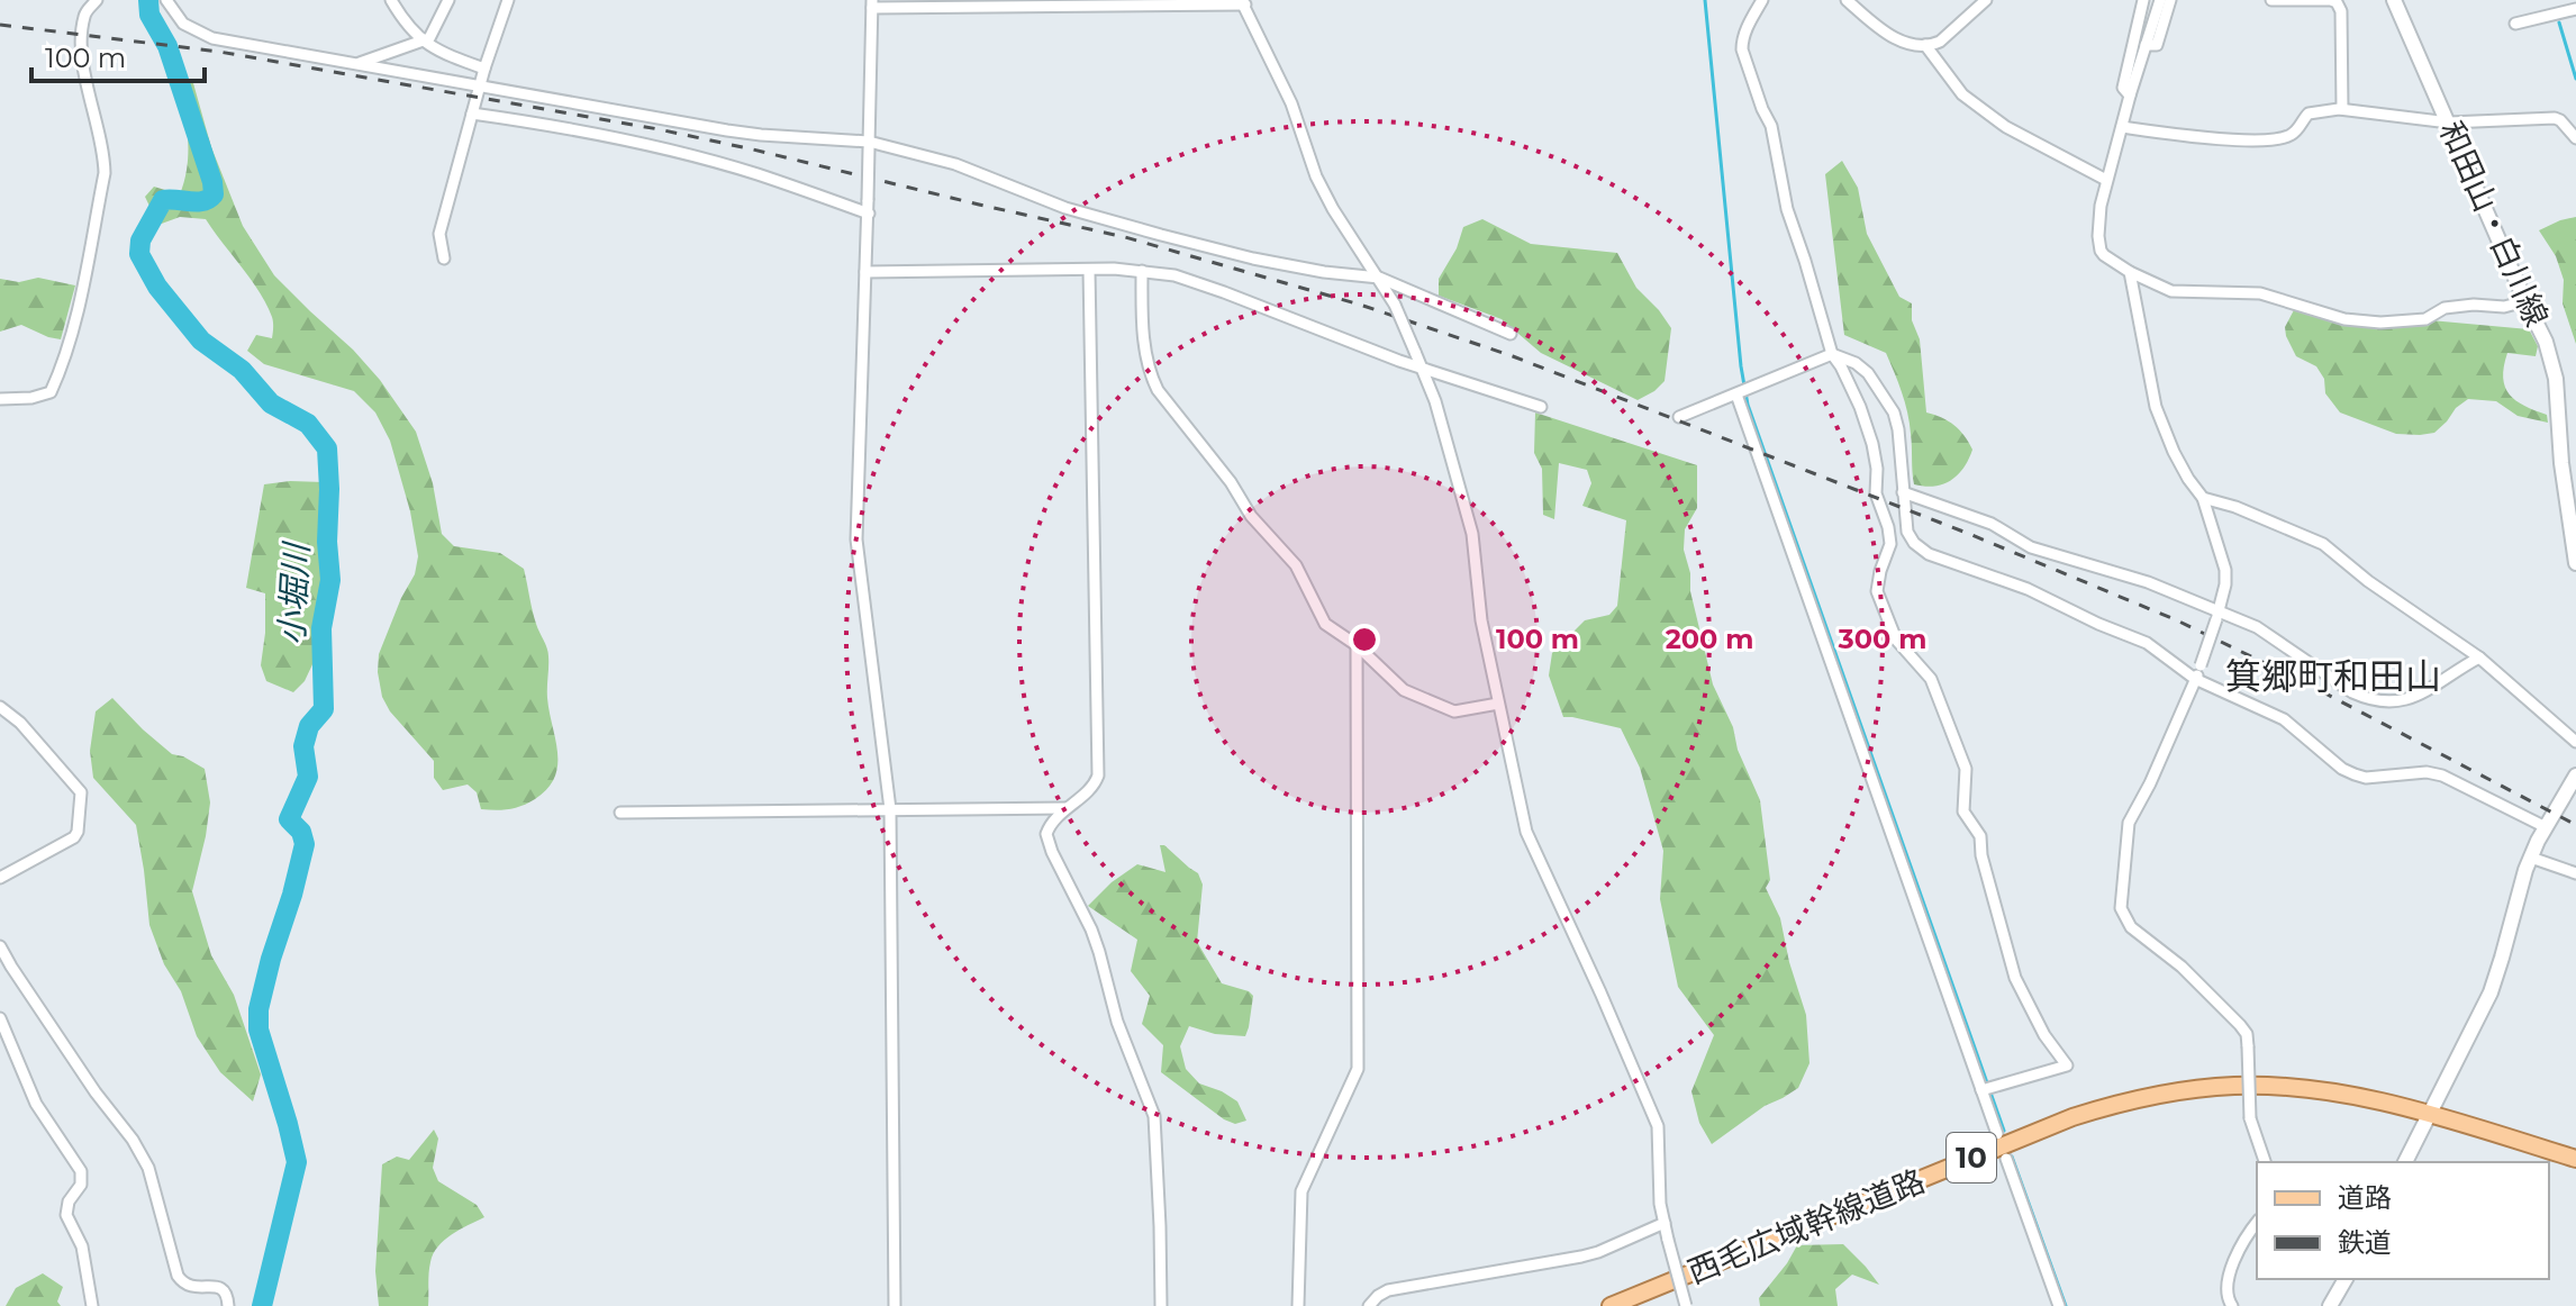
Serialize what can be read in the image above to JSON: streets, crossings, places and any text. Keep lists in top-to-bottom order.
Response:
{
  "streets": {
    "main road": ["10", "西毛広域幹線道路"],
    "street": ["和田山・白川線"]
  },
  "districts": ["箕郷町和田山"],
  "water": ["小堀川"],
  "legend": ["道路", "鉄道"],
  "scale_bar": "100 m",
  "rings": ["100 m", "200 m", "300 m"]
}
